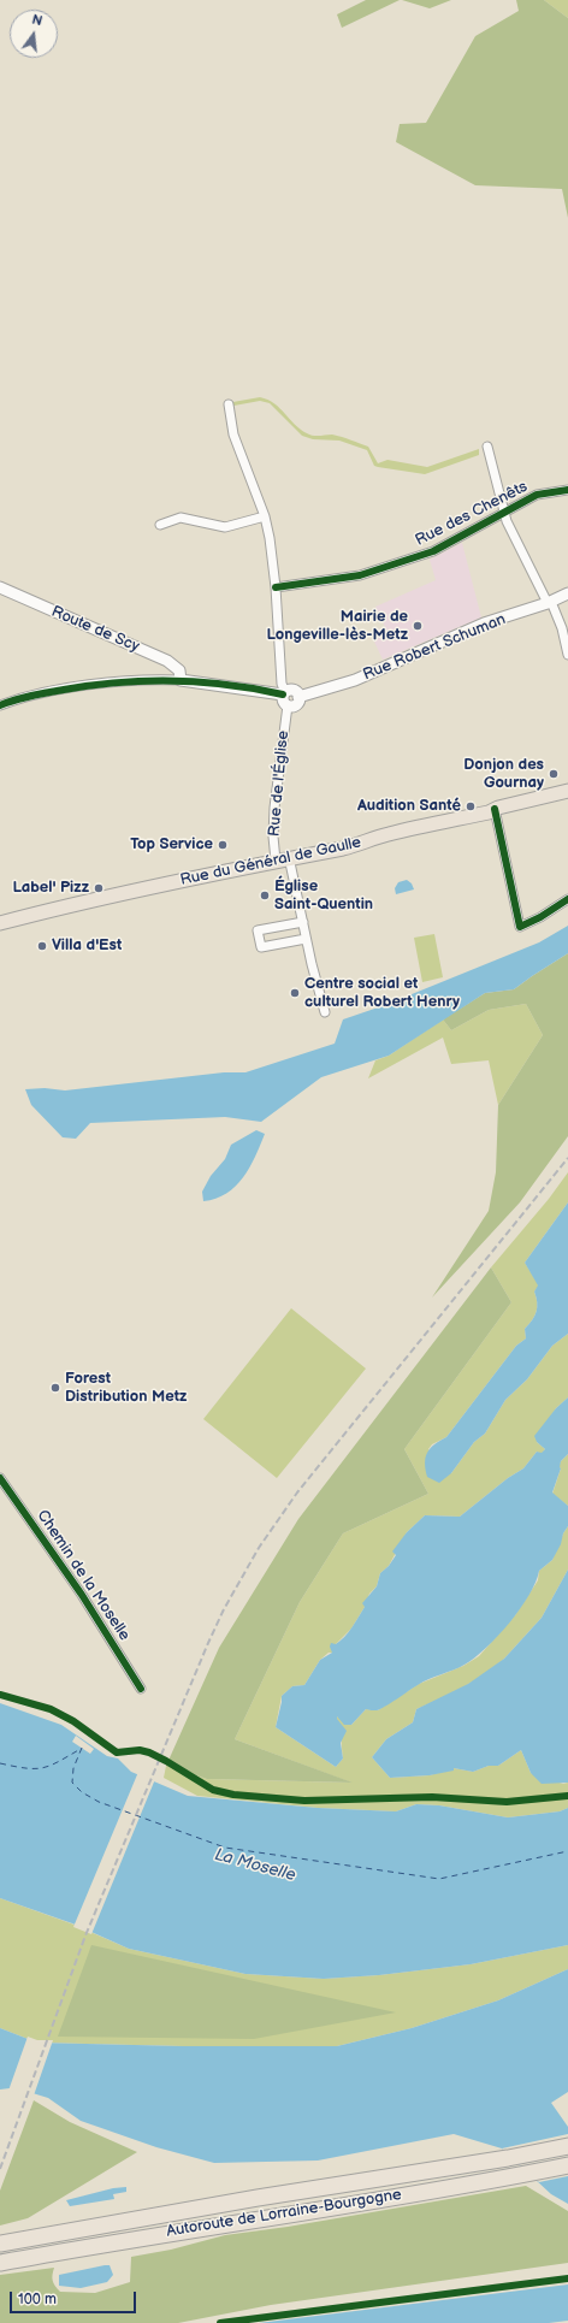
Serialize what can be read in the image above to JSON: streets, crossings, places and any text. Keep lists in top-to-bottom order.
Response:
{
  "streets": {
    "highway": ["Autoroute de Lorraine-Bourgogne"],
    "main road": ["Rue du Général de Gaulle"],
    "street": [
      "Rue des Chenêts",
      "Route de Scy",
      "Rue Robert Schuman",
      "Rue de l'Église",
      "Chemin de la Moselle"
    ]
  },
  "crossings": [
    ["Rue Robert Schuman", "Rue de l'Église"],
    ["Rue de l'Église", "Rue du Général de Gaulle"]
  ],
  "water": ["La Moselle"],
  "places": [
    "Mairie de Longeville-lès-Metz",
    "Donjon des Gournay",
    "Audition Santé",
    "Top Service",
    "Label' Pizz",
    "Église Saint-Quentin",
    "Villa d'Est",
    "Centre social et culturel Robert Henry",
    "Forest Distribution Metz"
  ],
  "scale_bar": "100 m",
  "north": "top"
}
